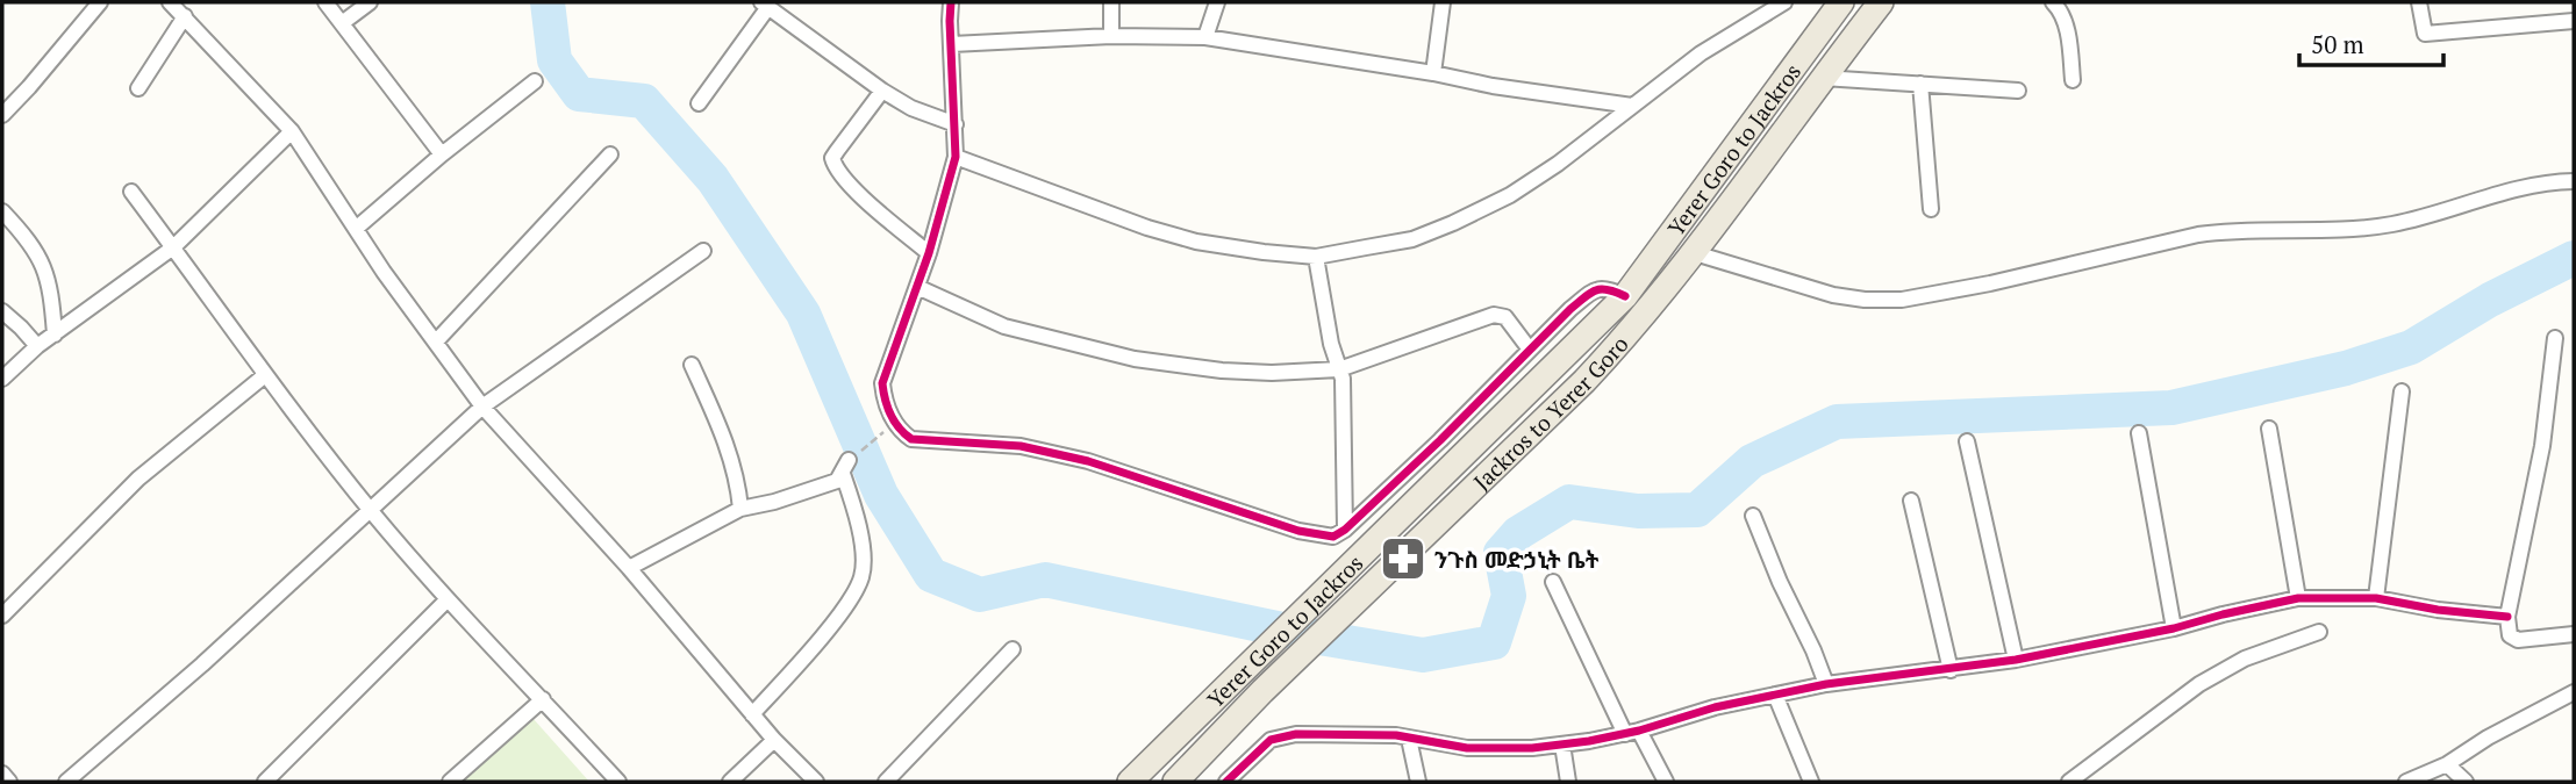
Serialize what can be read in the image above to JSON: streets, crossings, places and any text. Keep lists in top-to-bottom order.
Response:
{
  "streets": {
    "main road": ["Yerer Goro to Jackros", "Jackros to Yerer Goro"]
  },
  "places": {
    "pharmacy": ["ንጉስ መድኃኒት ቤት"]
  },
  "scale_bar": "50 m"
}
